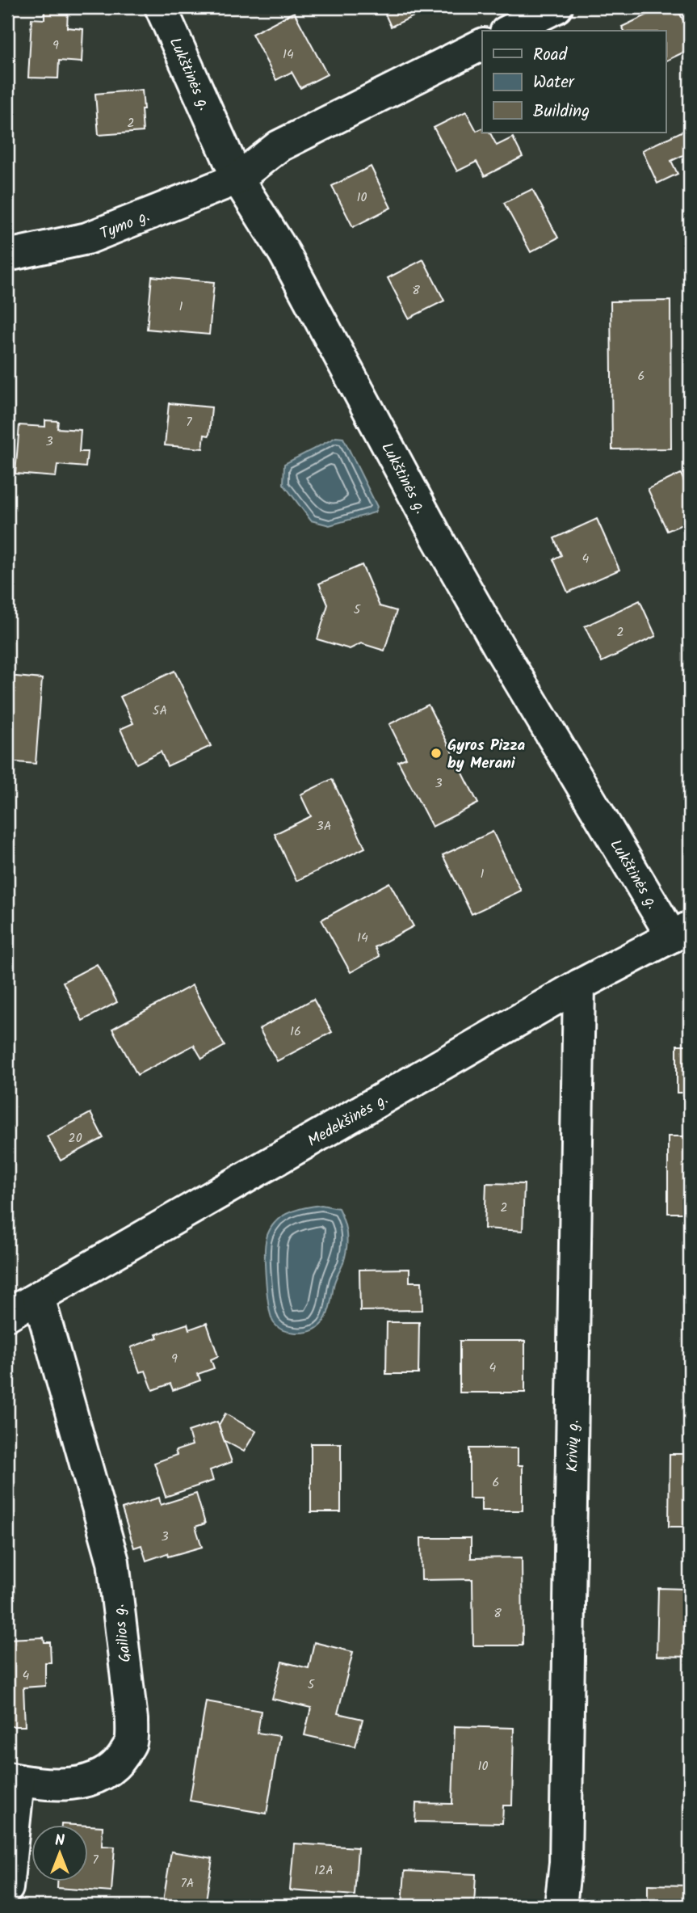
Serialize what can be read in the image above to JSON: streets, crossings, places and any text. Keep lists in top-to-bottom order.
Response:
{
  "streets": {
    "street": [
      "Lukštinės g.",
      "Tymo g.",
      "Medekšinės g.",
      "Krivių g.",
      "Gailios g."
    ]
  },
  "crossings": [
    ["Lukštinės g.", "Tymo g."],
    ["Lukštinės g.", "Medekšinės g."],
    ["Medekšinės g.", "Krivių g."],
    ["Medekšinės g.", "Gailios g."]
  ],
  "places": ["Gyros Pizza by Merani"],
  "house_numbers": [
    "9",
    "14",
    "2",
    "10",
    "8",
    "1",
    "6",
    "7",
    "3",
    "4",
    "5",
    "2",
    "5A",
    "3",
    "3A",
    "1",
    "14",
    "16",
    "20",
    "2",
    "9",
    "4",
    "6",
    "3",
    "8",
    "4",
    "5",
    "10",
    "7",
    "12A",
    "7A"
  ],
  "legend": ["Road", "Water", "Building"],
  "north": "top"
}
